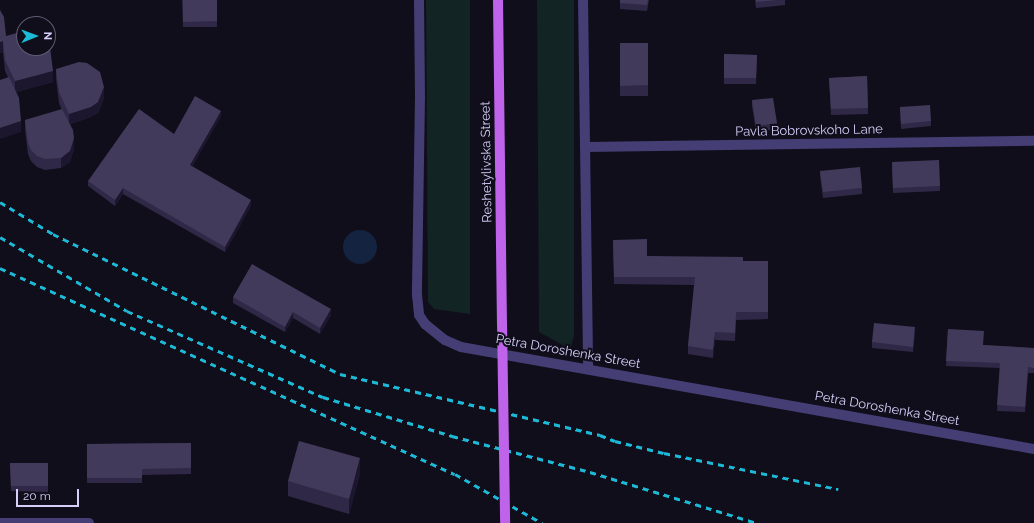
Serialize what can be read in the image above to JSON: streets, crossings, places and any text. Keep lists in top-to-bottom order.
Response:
{
  "streets": {
    "main road": ["Reshetylivska Street"],
    "street": ["Pavla Bobrovskoho Lane", "Petra Doroshenka Street"]
  },
  "scale_bar": "20 m",
  "north": "right"
}
